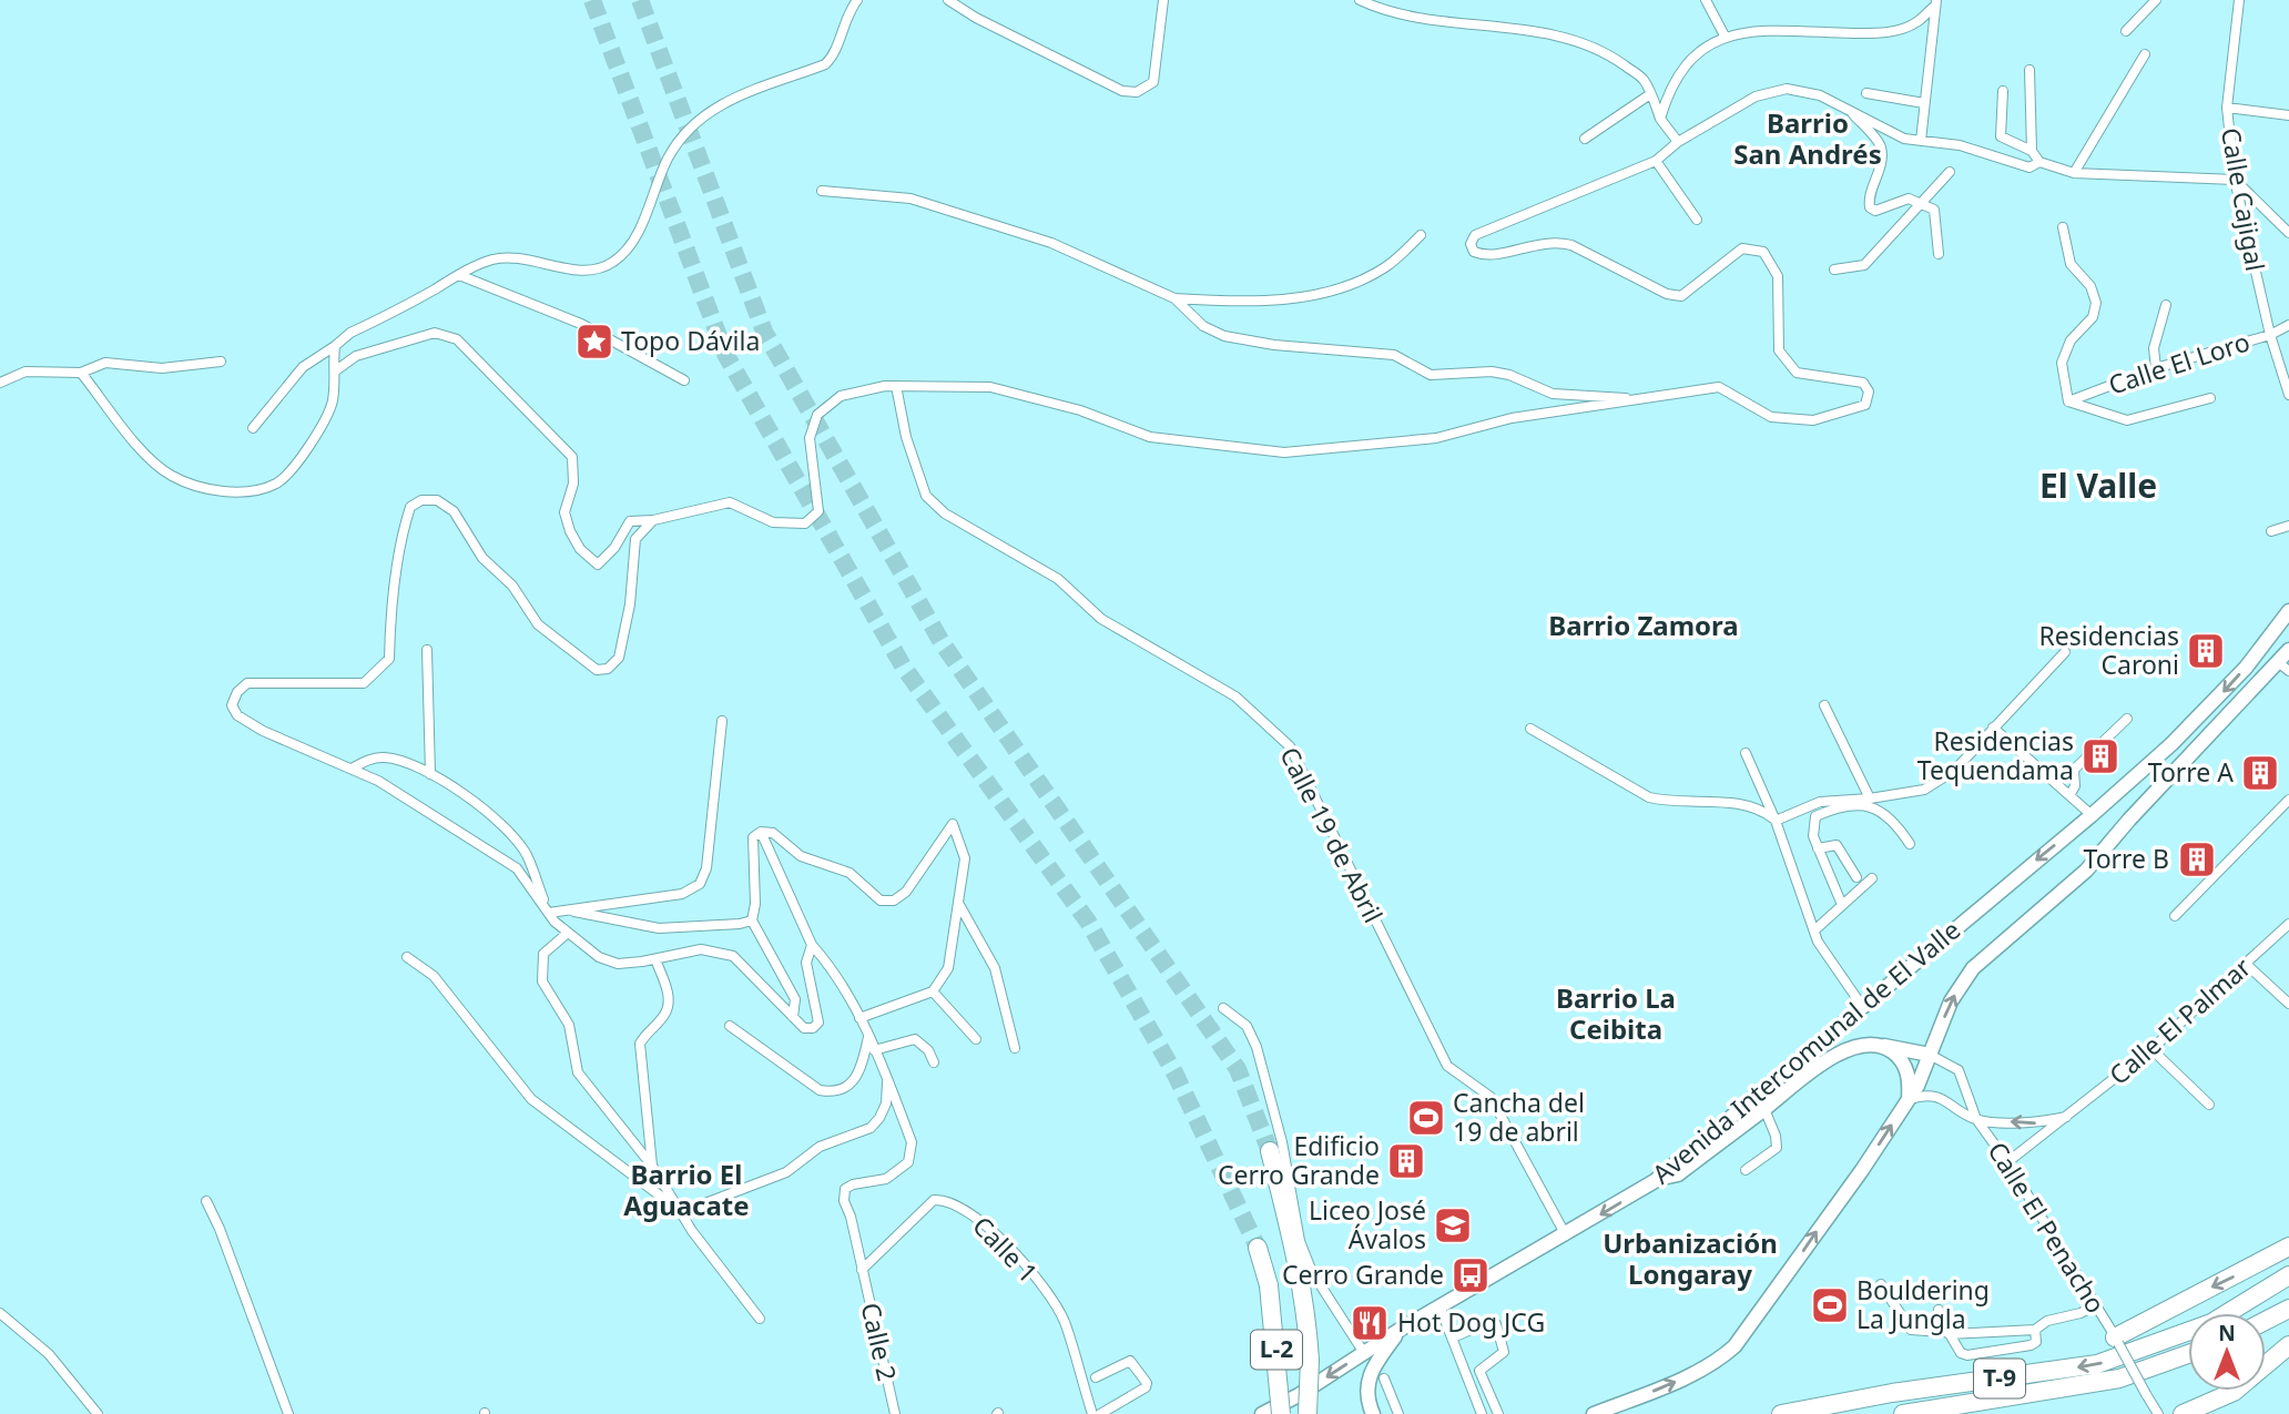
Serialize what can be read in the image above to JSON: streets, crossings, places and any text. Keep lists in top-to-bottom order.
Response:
{
  "streets": {
    "highway": ["L-2", "T-9"],
    "main road": ["Avenida Intercomunal de El Valle"],
    "street": [
      "Calle Cajigal",
      "Calle El Loro",
      "Calle 19 de Abril",
      "Calle El Palmar",
      "Calle El Penacho",
      "Calle 1",
      "Calle 2"
    ]
  },
  "crossings": [
    ["Calle Cajigal", "Calle El Loro"],
    ["Calle 19 de Abril", "Avenida Intercomunal de El Valle"],
    ["Calle El Palmar", "Calle El Penacho"],
    ["Calle 1", "Calle 2"]
  ],
  "districts": [
    "Barrio San Andrés",
    "El Valle",
    "Barrio Zamora",
    "Barrio La Ceibita",
    "Barrio El Aguacate",
    "Urbanización Longaray"
  ],
  "places": {
    "place": ["Topo Dávila"],
    "building": [
      "Residencias Caroni",
      "Residencias Tequendama",
      "Torre A",
      "Torre B",
      "Edificio Cerro Grande"
    ],
    "sports": ["Cancha del 19 de abril", "Bouldering La Jungla"],
    "school or university": ["Liceo José Ávalos"],
    "bus stop": ["Cerro Grande"],
    "restaurant": ["Hot Dog JCG"]
  },
  "north": "top"
}
